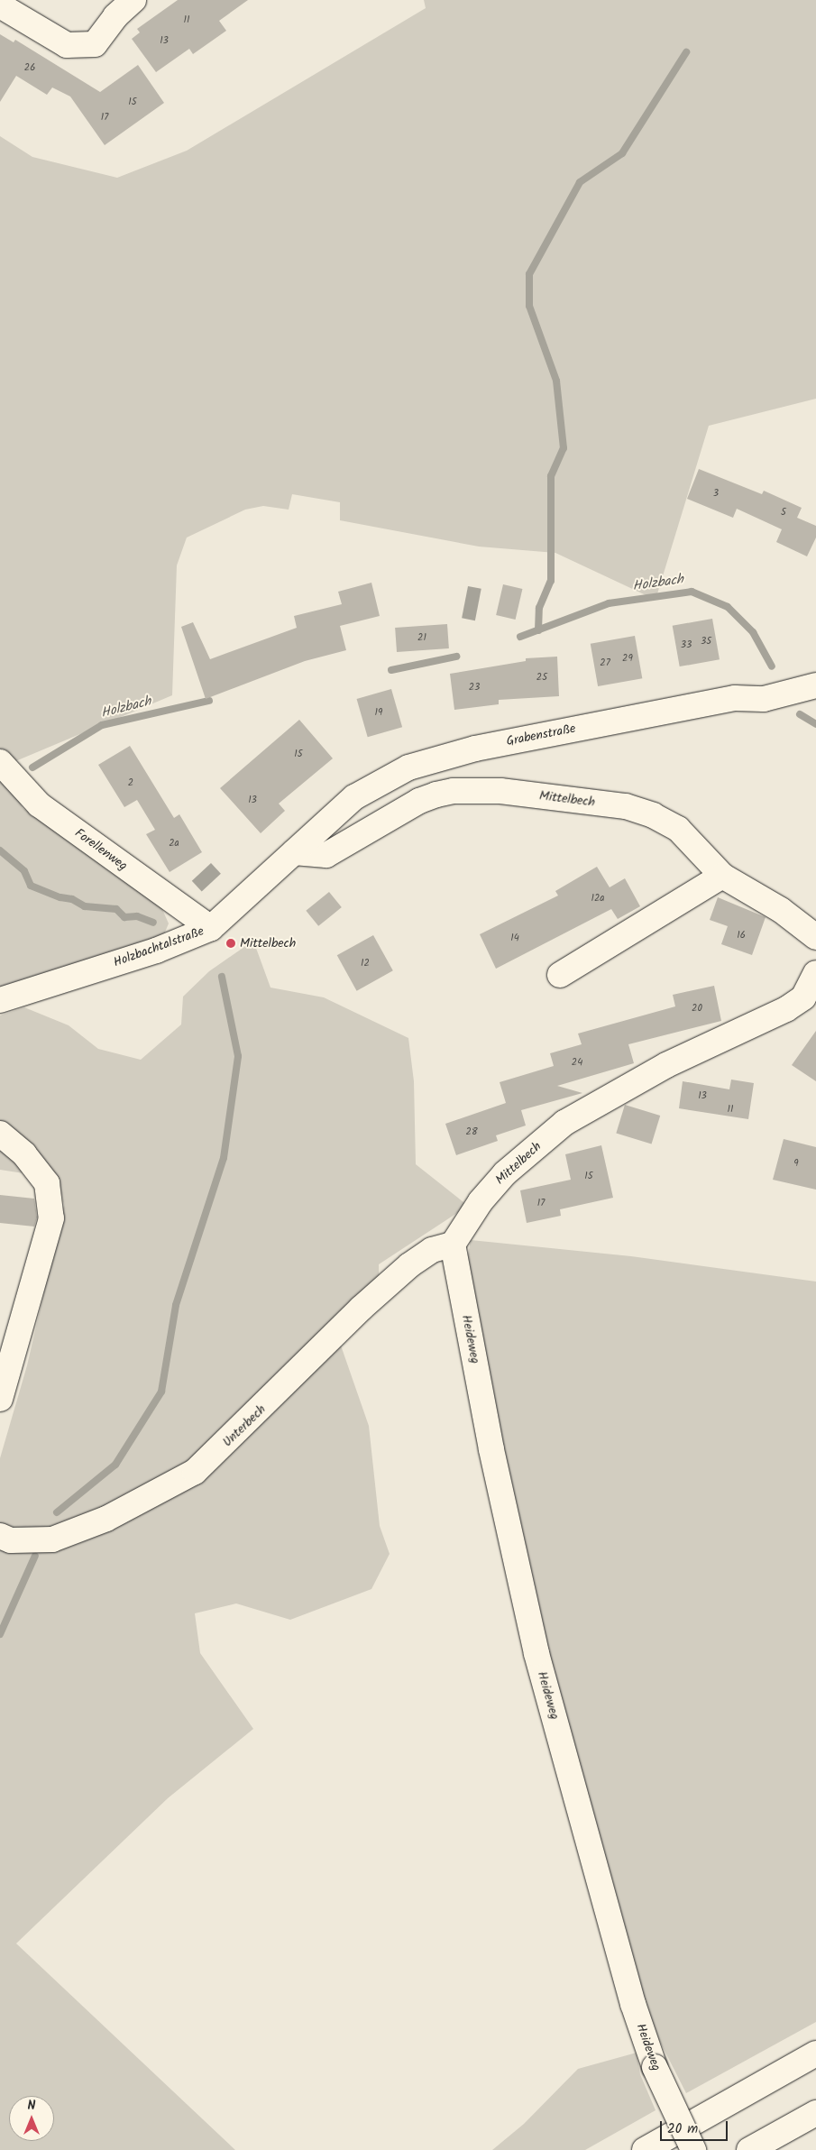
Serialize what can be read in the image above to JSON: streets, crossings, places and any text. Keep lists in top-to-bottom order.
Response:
{
  "streets": {
    "main road": [
      "Grabenstraße",
      "Mittelbech",
      "Forellenweg",
      "Holzbachtalstraße",
      "Heideweg",
      "Unterbech"
    ]
  },
  "crossings": [
    ["Grabenstraße", "Mittelbech"],
    ["Grabenstraße", "Holzbachtalstraße"],
    ["Mittelbech", "Holzbachtalstraße"],
    ["Mittelbech", "Heideweg"],
    ["Mittelbech", "Unterbech"],
    ["Forellenweg", "Holzbachtalstraße"],
    ["Heideweg", "Unterbech"]
  ],
  "water": ["Holzbach"],
  "places": ["Mittelbech"],
  "house_numbers": [
    "11",
    "13",
    "26",
    "15",
    "17",
    "3",
    "5",
    "21",
    "35",
    "33",
    "29",
    "27",
    "25",
    "23",
    "19",
    "15",
    "2",
    "13",
    "2a",
    "12a",
    "16",
    "14",
    "12",
    "20",
    "24",
    "13",
    "11",
    "28",
    "9",
    "15",
    "17"
  ],
  "scale_bar": "20 m",
  "north": "top"
}
